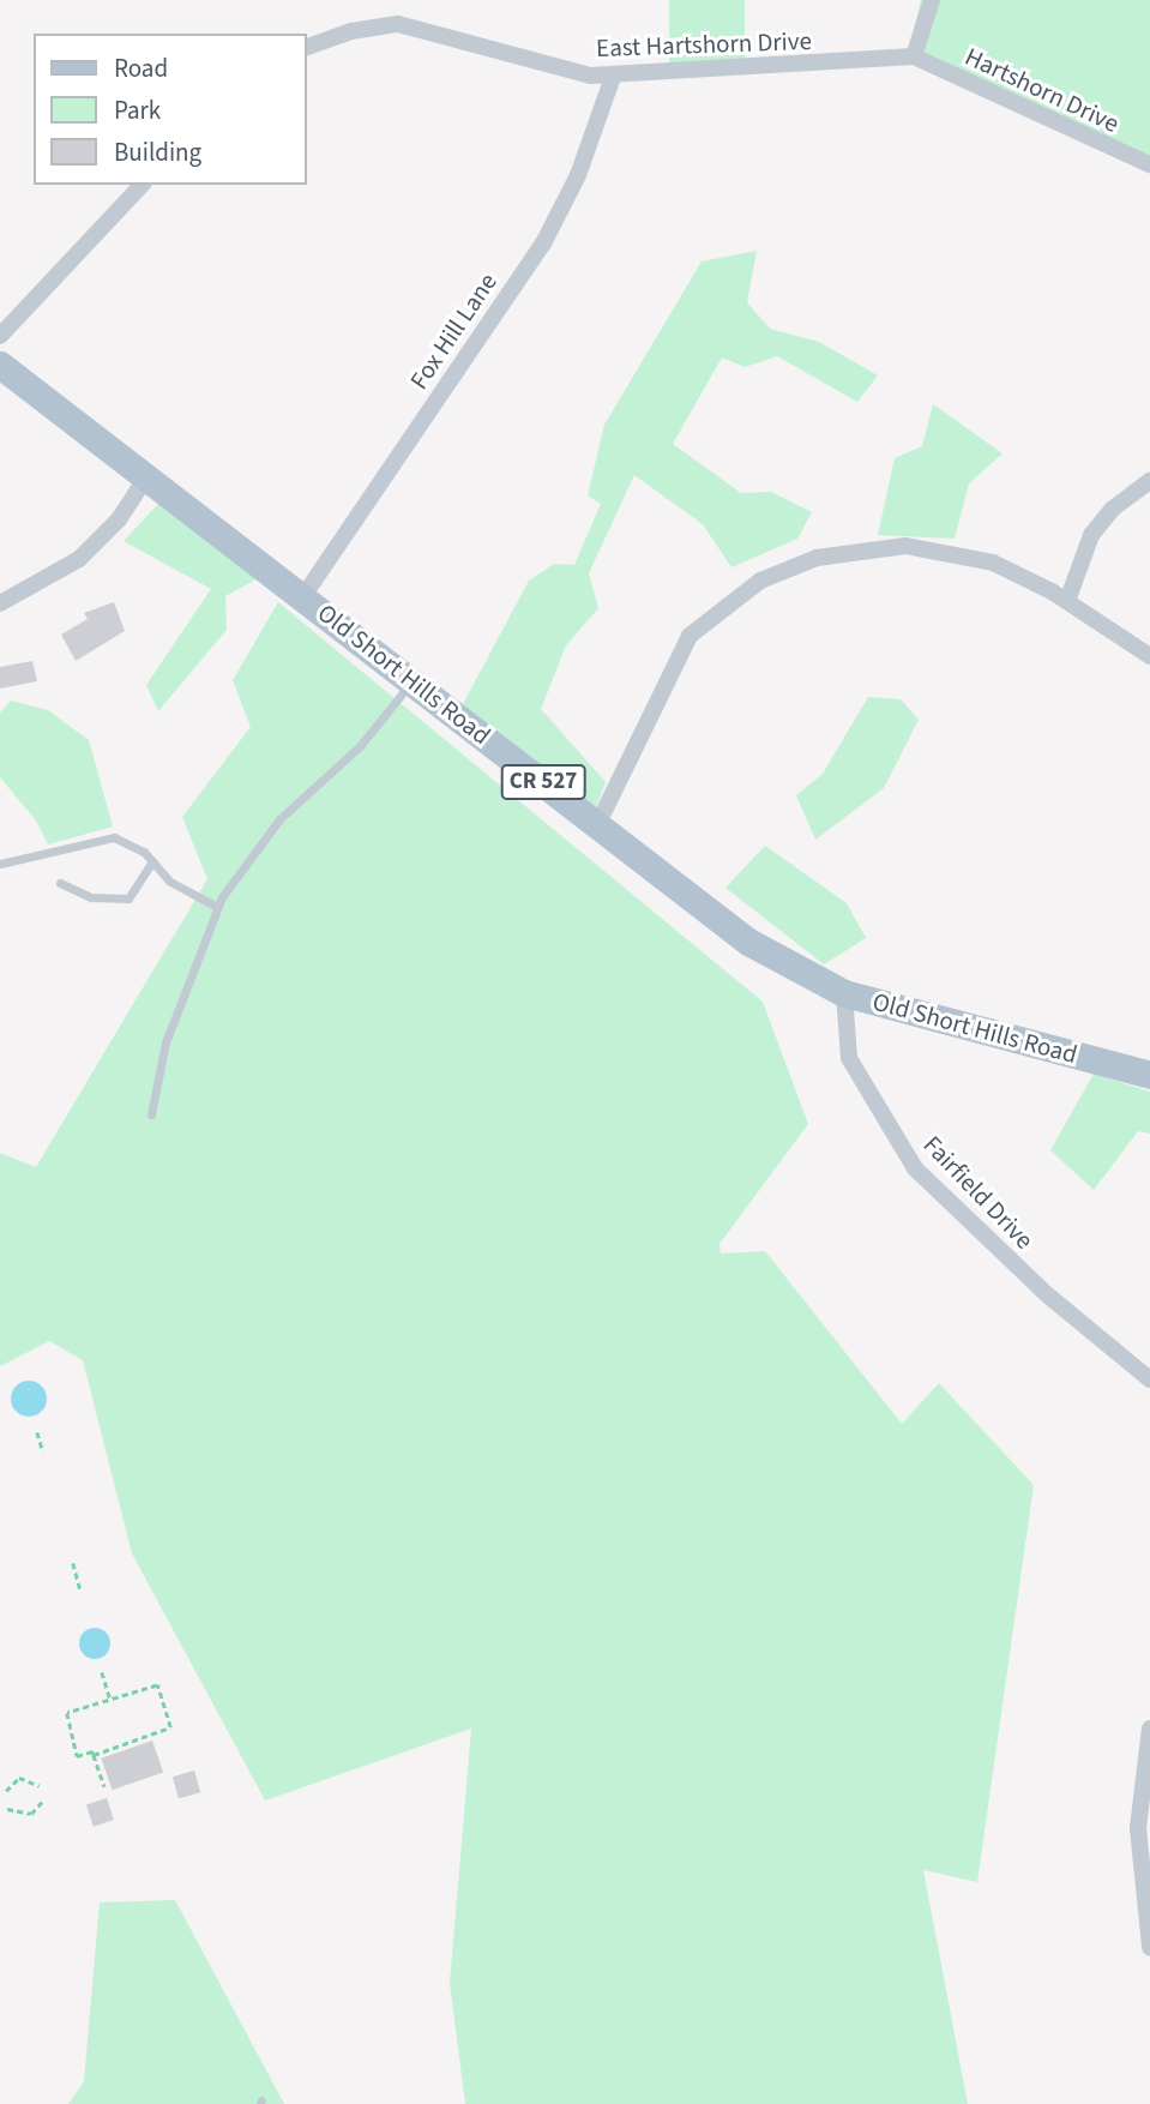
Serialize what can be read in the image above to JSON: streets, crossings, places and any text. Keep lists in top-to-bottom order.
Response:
{
  "streets": {
    "main road": ["Old Short Hills Road", "CR 527"],
    "street": [
      "East Hartshorn Drive",
      "Hartshorn Drive",
      "Fox Hill Lane",
      "Fairfield Drive"
    ]
  },
  "crossings": [
    ["East Hartshorn Drive", "Hartshorn Drive"],
    ["East Hartshorn Drive", "Fox Hill Lane"],
    ["Fox Hill Lane", "Old Short Hills Road"],
    ["Old Short Hills Road", "Fairfield Drive"]
  ],
  "legend": ["Road", "Park", "Building"]
}
